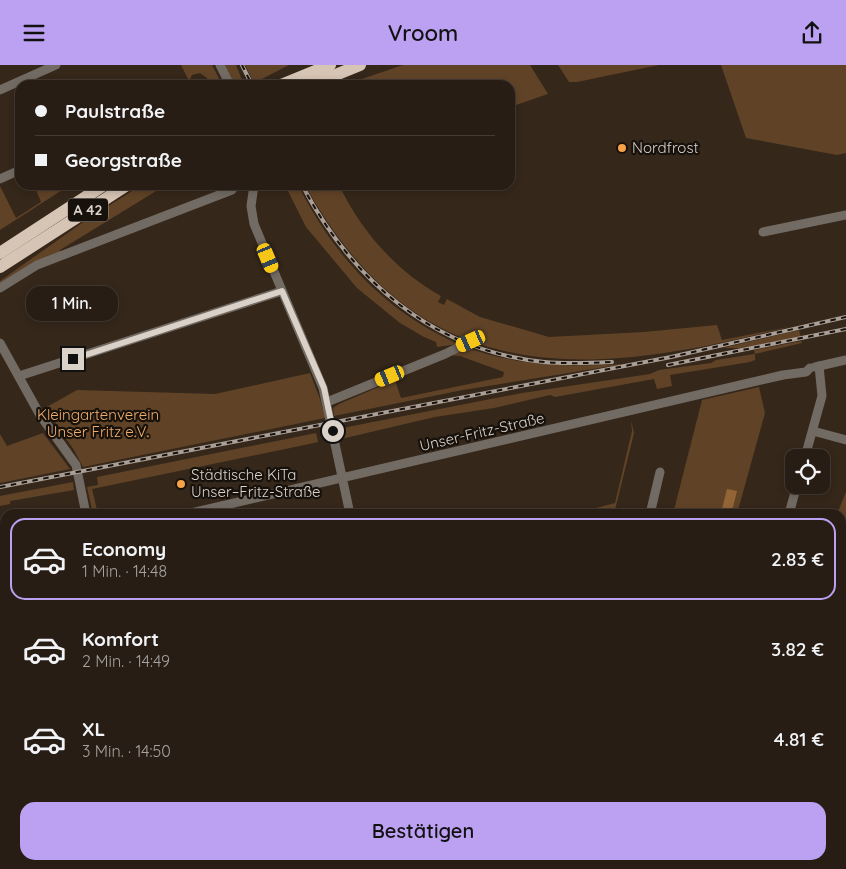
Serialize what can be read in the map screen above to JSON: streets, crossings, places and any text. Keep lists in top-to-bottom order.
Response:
{
  "streets": {
    "highway": ["A 42"],
    "street": ["Unser-Fritz-Straße"]
  },
  "parks": ["Kleingartenverein Unser Fritz e.V."],
  "places": ["Nordfrost", "Städtische KiTa Unser–Fritz-Straße"],
  "page": {
    "header": "Vroom",
    "banner": ["Paulstraße", "Georgstraße"],
    "bubble": "1 Min.",
    "list": [
      {
        "name": "Economy",
        "note": "1 Min. · 14:48",
        "value": "2.83 €"
      },
      {
        "name": "Komfort",
        "note": "2 Min. · 14:49",
        "value": "3.82 €"
      },
      {
        "name": "XL",
        "note": "3 Min. · 14:50",
        "value": "4.81 €"
      }
    ],
    "buttons": "Bestätigen"
  }
}
